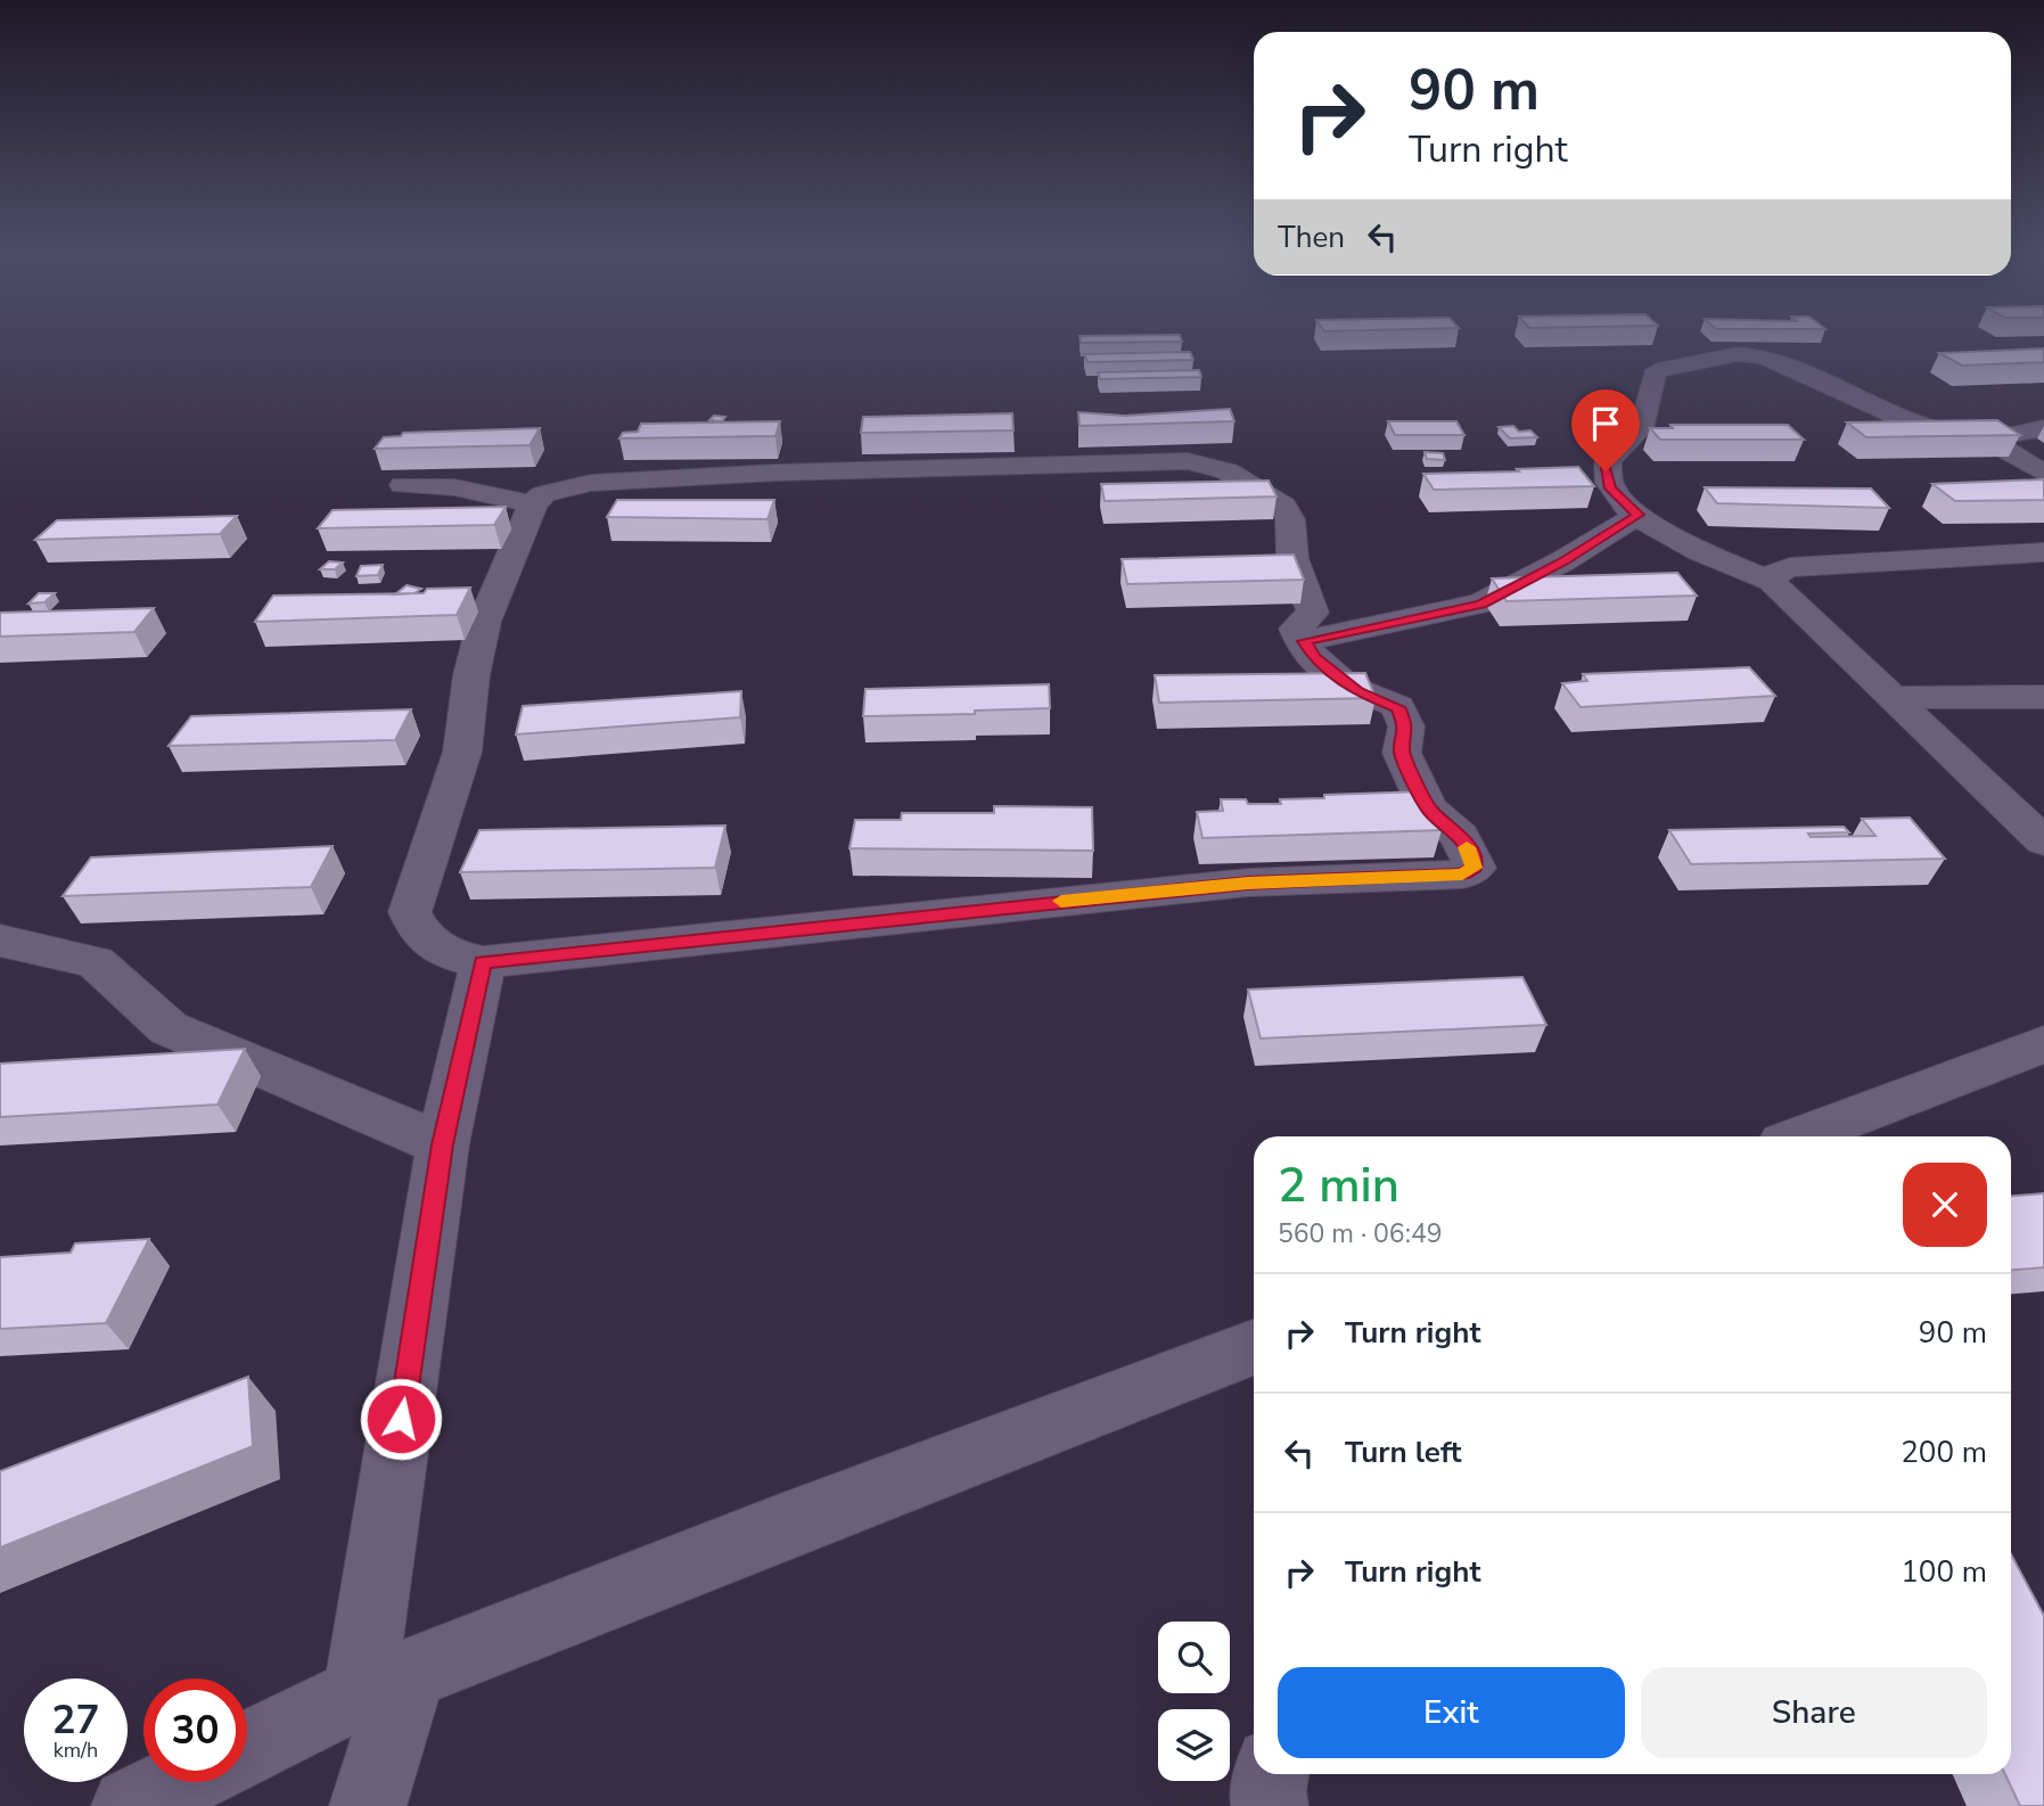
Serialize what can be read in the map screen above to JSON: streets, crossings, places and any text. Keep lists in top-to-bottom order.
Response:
{
  "page": {
    "turn": ["90 m", "Turn right"],
    "then": "Then",
    "heading": ["2 min", "560 m · 06:49"],
    "list": [
      {
        "name": "Turn right",
        "value": "90 m"
      },
      {
        "name": "Turn left",
        "value": "200 m"
      },
      {
        "name": "Turn right",
        "value": "100 m"
      }
    ],
    "buttons": ["Exit", "Share"],
    "speed": "27 km/h",
    "limit": "30"
  }
}
